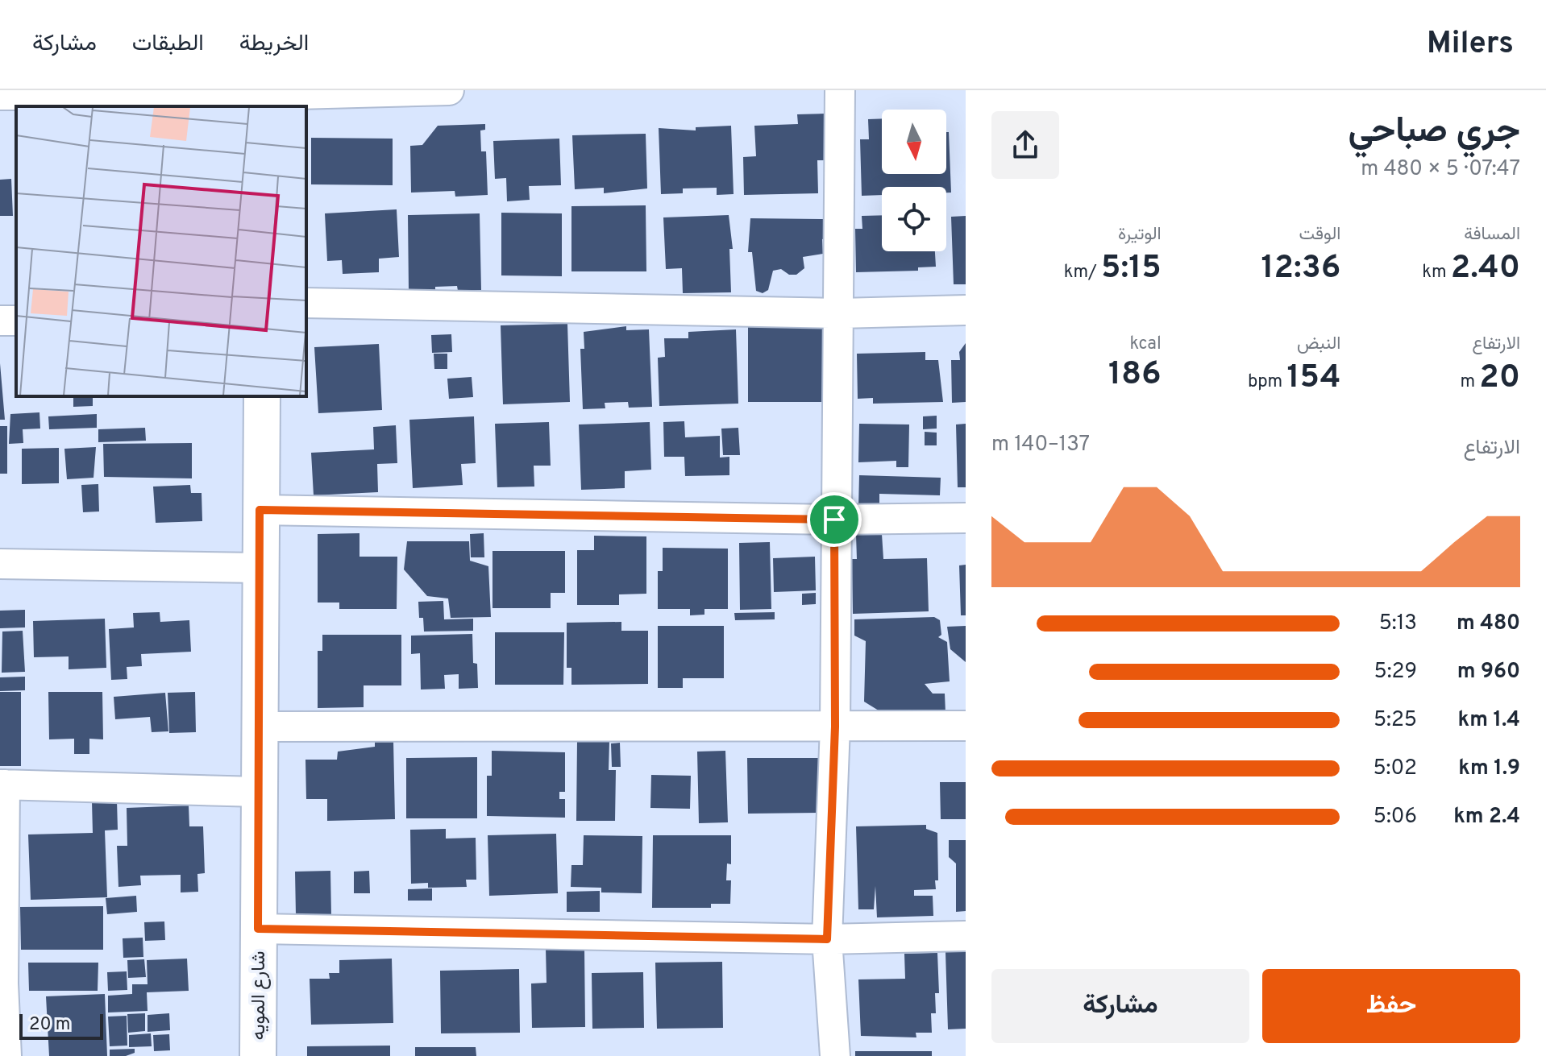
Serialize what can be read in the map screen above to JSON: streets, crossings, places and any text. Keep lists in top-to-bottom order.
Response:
{
  "streets": {
    "street": ["شارع المويه"]
  },
  "scale_bar": "20 m",
  "north": "bottom",
  "page": {
    "header": "Milers",
    "nav": ["الخريطة", "الطبقات", "مشاركة"],
    "heading": ["جري صباحي", "07:47 · 5 × 480 m"],
    "stats": [
      ["المسافة", "2.40 km"],
      ["الوقت", "12:36"],
      ["الوتيرة", "5:15 /km"],
      ["الارتفاع", "20 m"],
      ["النبض", "154 bpm"],
      ["kcal", "186"]
    ],
    "chart": ["الارتفاع", "137–140 m"],
    "list": [
      {
        "name": "480 m",
        "note": "5:13"
      },
      {
        "name": "960 m",
        "note": "5:29"
      },
      {
        "name": "1.4 km",
        "note": "5:25"
      },
      {
        "name": "1.9 km",
        "note": "5:02"
      },
      {
        "name": "2.4 km",
        "note": "5:06"
      }
    ],
    "buttons": ["حفظ", "مشاركة"],
    "scale": "20 m"
  }
}
